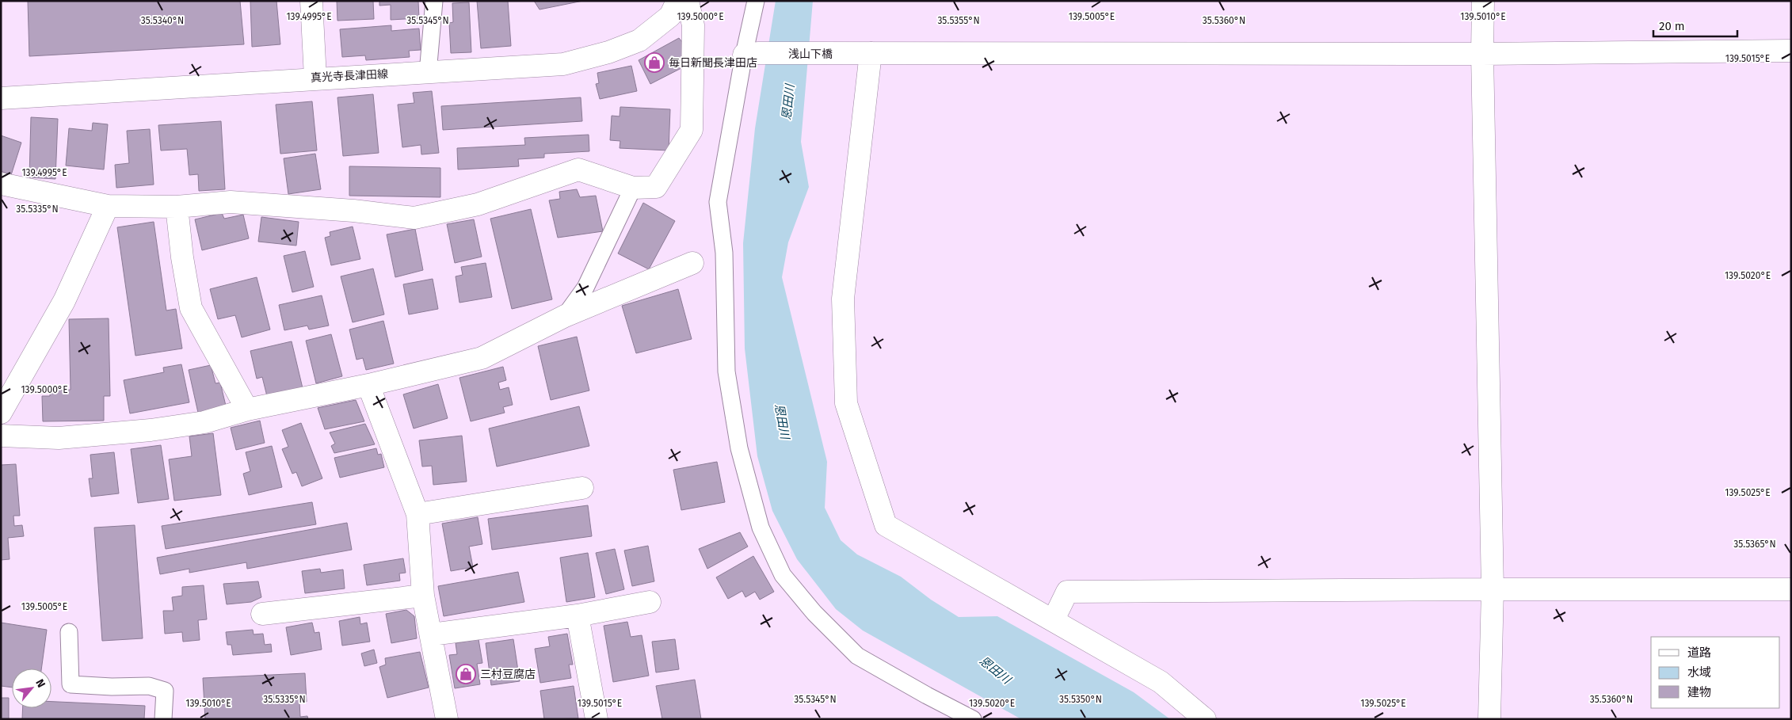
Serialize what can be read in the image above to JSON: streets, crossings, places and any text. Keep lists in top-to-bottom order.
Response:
{
  "streets": {
    "street": ["浅山下橋", "真光寺長津田線"]
  },
  "water": ["恩田川"],
  "places": {
    "shop": ["毎日新聞長津田店", "三村豆腐店"]
  },
  "legend": ["道路", "水域", "建物"],
  "scale_bar": "20 m",
  "north": "top right",
  "coordinates": [
    "139.4995°E",
    "139.5000°E",
    "139.5005°E",
    "139.5010°E",
    "35.5340°N",
    "35.5345°N",
    "35.5355°N",
    "35.5360°N",
    "139.5015°E",
    "35.5335°N",
    "139.5020°E",
    "139.5025°E",
    "35.5365°N",
    "35.5350°N"
  ]
}
